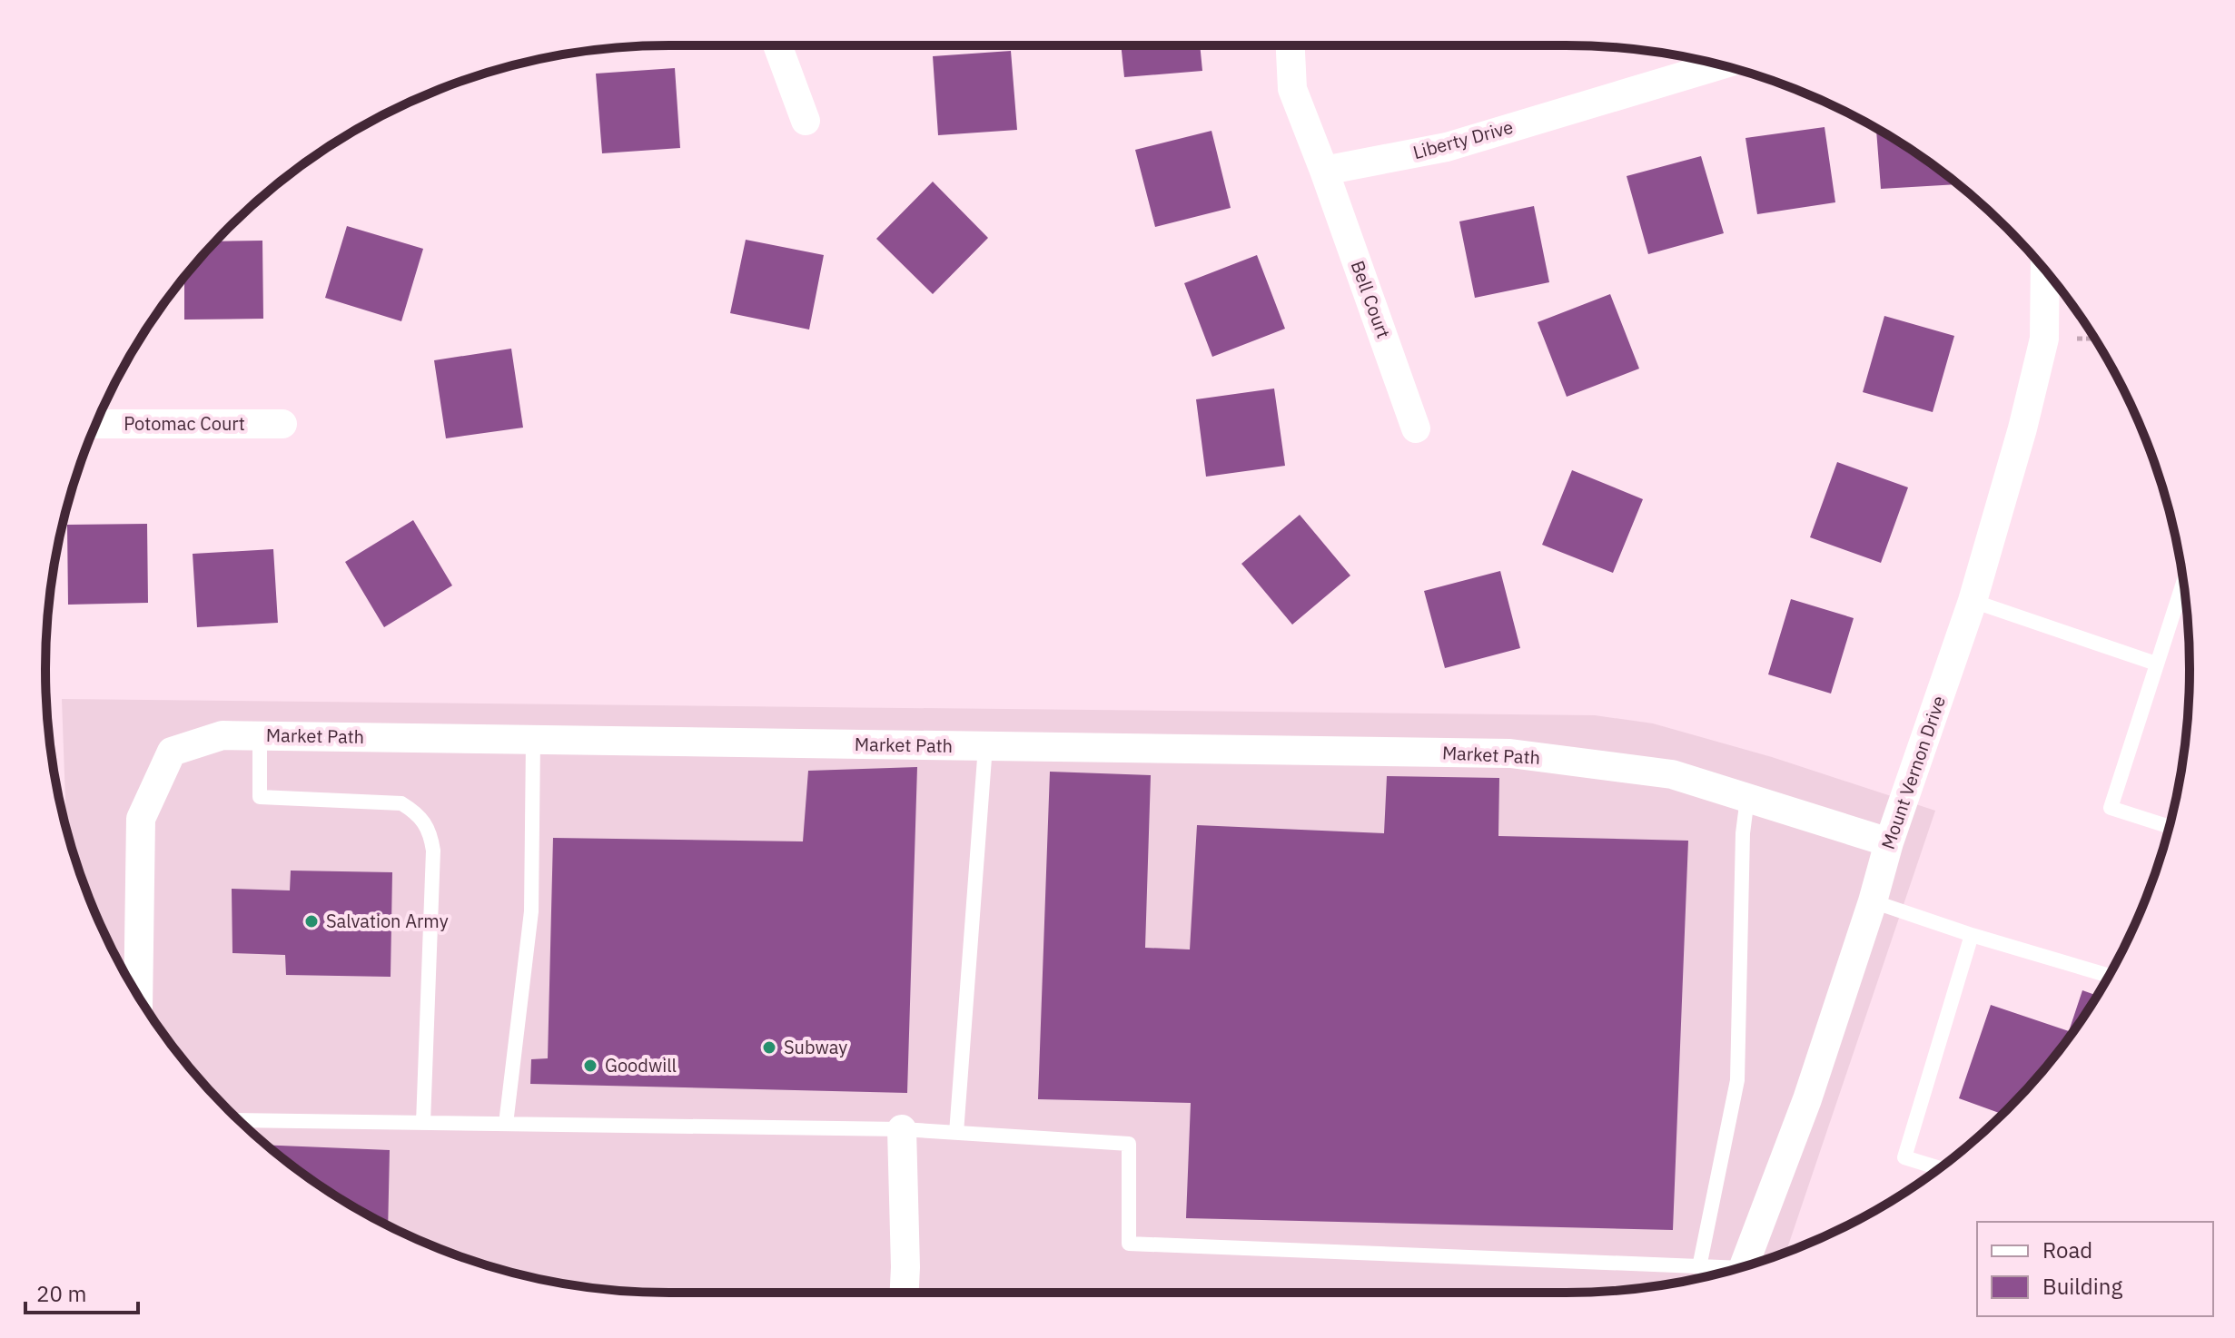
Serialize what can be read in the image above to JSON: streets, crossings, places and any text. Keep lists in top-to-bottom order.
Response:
{
  "streets": {
    "street": [
      "Liberty Drive",
      "Bell Court",
      "Potomac Court",
      "Market Path",
      "Mount Vernon Drive"
    ]
  },
  "crossings": [
    ["Liberty Drive", "Bell Court"],
    ["Market Path", "Mount Vernon Drive"]
  ],
  "places": ["Salvation Army", "Subway", "Goodwill"],
  "legend": ["Road", "Building"],
  "scale_bar": "20 m"
}
